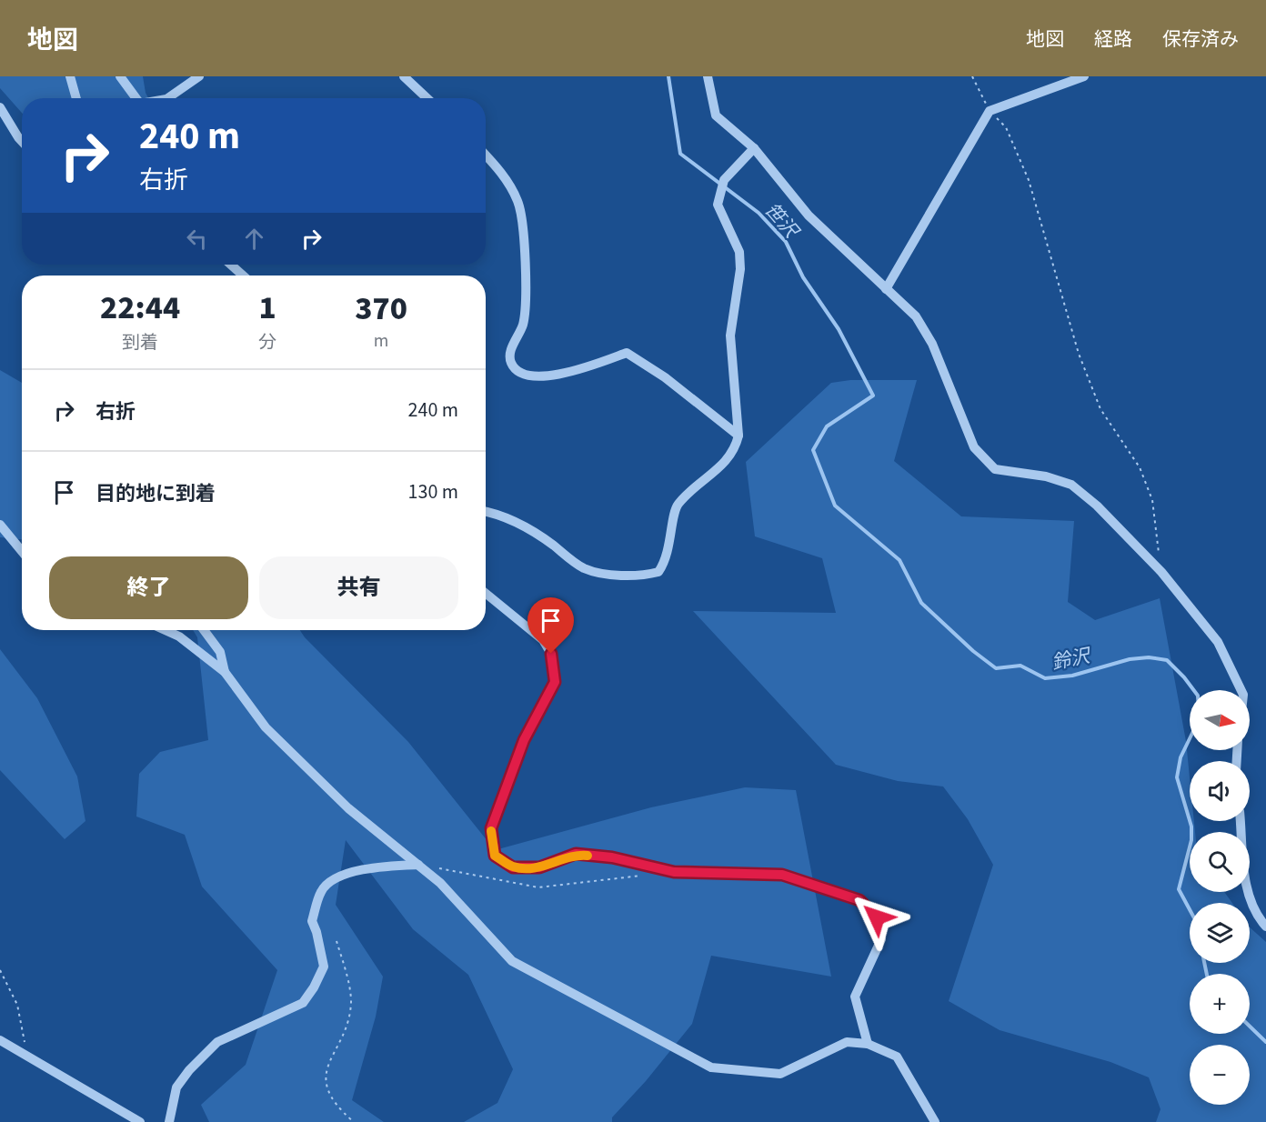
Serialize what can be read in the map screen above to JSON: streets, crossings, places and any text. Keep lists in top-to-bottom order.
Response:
{
  "water": ["笹沢", "鈴沢"],
  "north": "right",
  "page": {
    "header": "地図",
    "nav": ["地図", "経路", "保存済み"],
    "turn": ["240 m", "右折"],
    "eta": [
      "22:44",
      "到着",
      "1",
      "分",
      "370",
      "m"
    ],
    "list": [
      {
        "name": "右折",
        "value": "240 m"
      },
      {
        "name": "目的地に到着",
        "value": "130 m"
      }
    ],
    "buttons": ["終了", "共有"],
    "map_buttons": ["+", "−"]
  }
}
